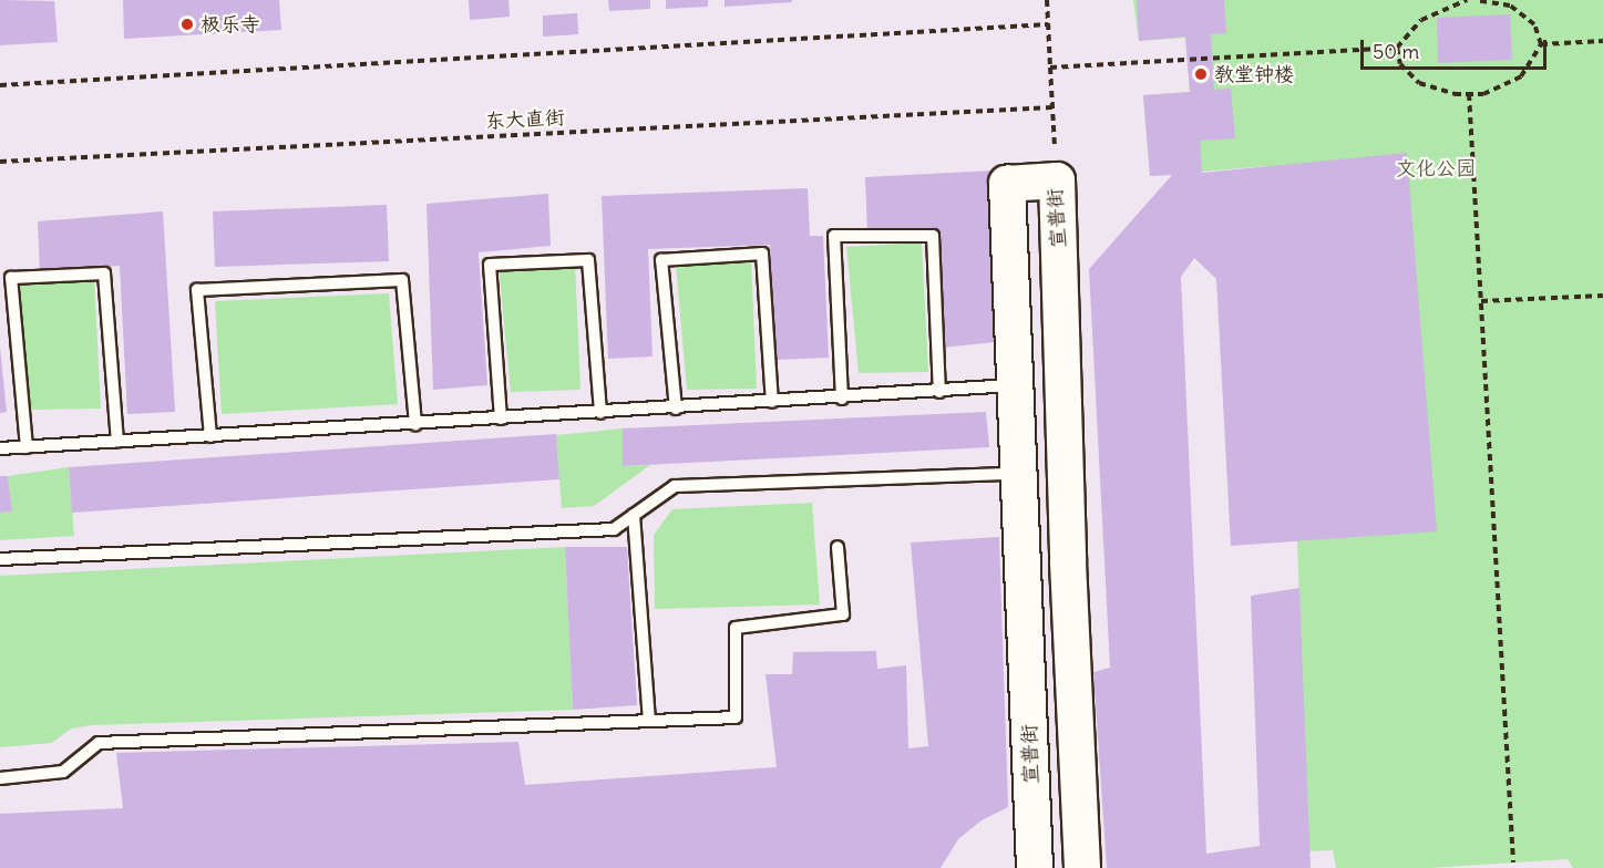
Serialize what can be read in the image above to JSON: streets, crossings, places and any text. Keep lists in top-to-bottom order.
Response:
{
  "streets": {
    "street": ["宣普街"],
    "path": ["东大直街"]
  },
  "parks": ["文化公园"],
  "places": ["极乐寺", "教堂钟楼"],
  "scale_bar": "50 m"
}
